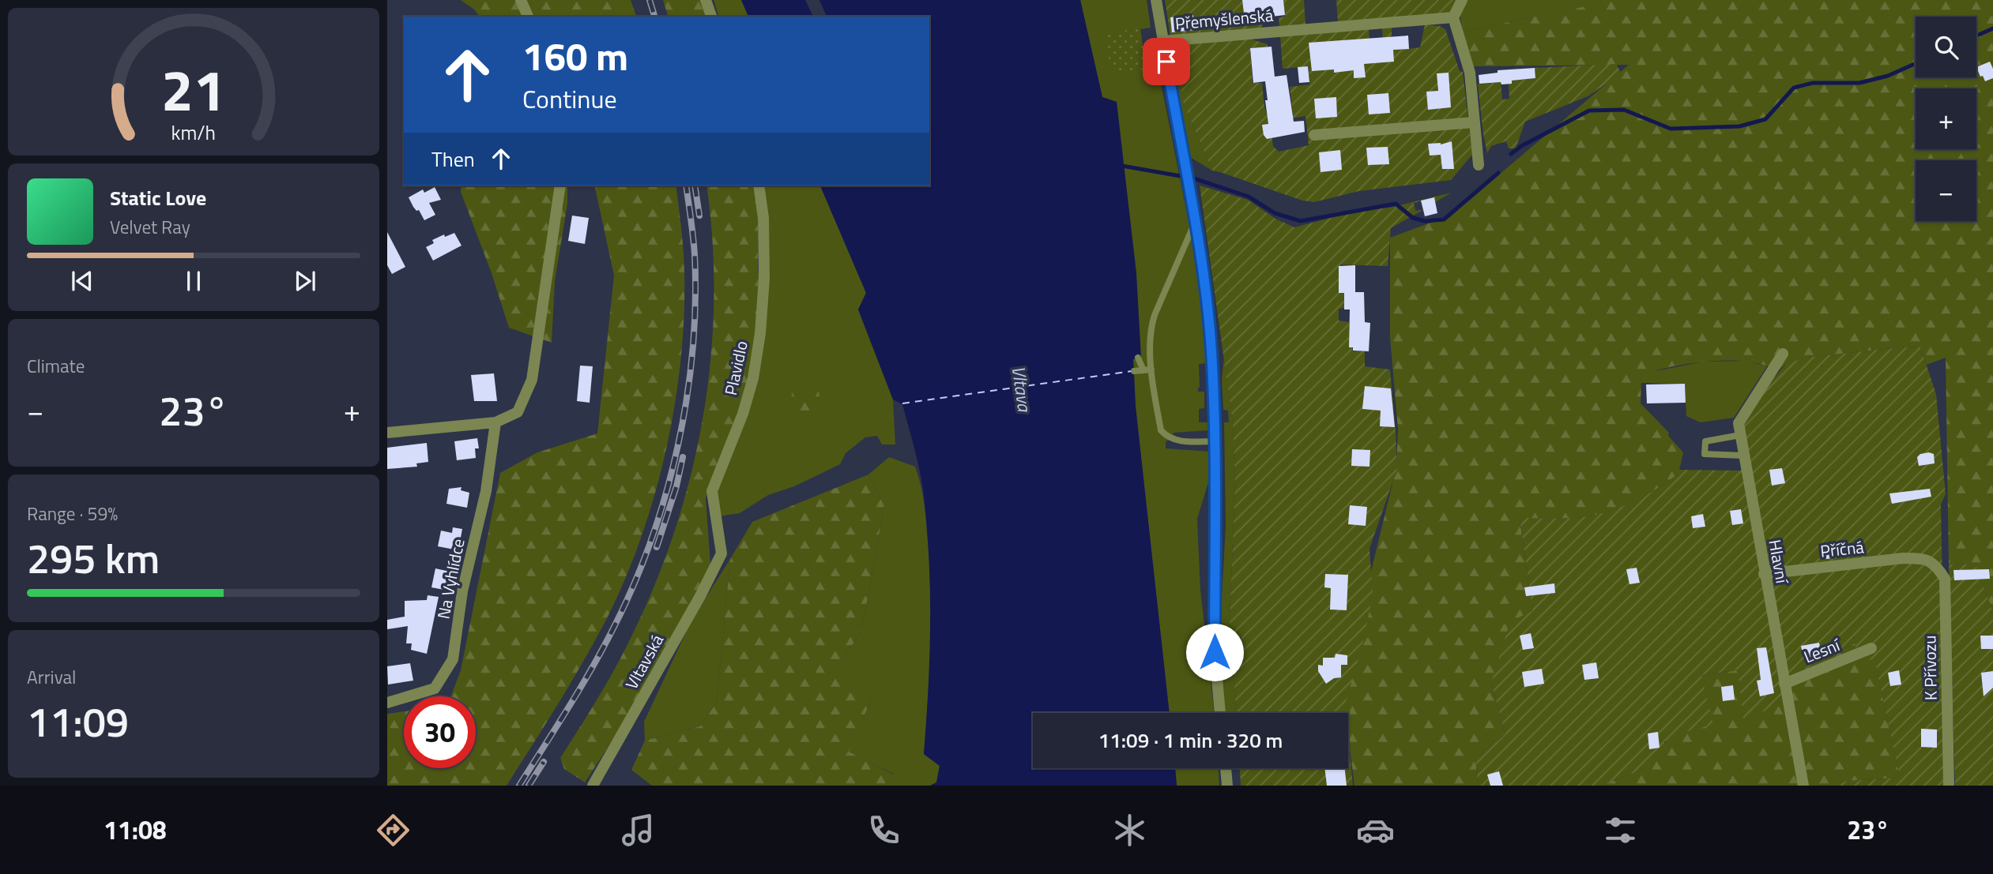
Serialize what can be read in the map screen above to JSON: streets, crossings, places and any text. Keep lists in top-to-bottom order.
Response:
{
  "streets": {
    "street": [
      "Přemyšlenská",
      "Plavidlo",
      "Příčná",
      "Hlavní",
      "Na Vyhlídce",
      "Lesní",
      "Vltavská",
      "K Přívozu"
    ]
  },
  "crossings": [
    ["Plavidlo", "Vltavská"],
    ["Příčná", "Hlavní"],
    ["Příčná", "K Přívozu"],
    ["Hlavní", "Lesní"]
  ],
  "water": ["Vltava"],
  "page": {
    "map_buttons": ["+", "−"],
    "turn": ["160 m", "Continue"],
    "then": "Then",
    "song": ["Static Love", "Velvet Ray"],
    "tile": [
      "Climate",
      ["Range · 59%", "295 km"],
      ["Arrival", "11:09"]
    ],
    "heat": ["−", "23°", "+"],
    "limit": "30",
    "trip": "11:09 · 1 min · 320 m",
    "tabs": ["11:08", "23°"],
    "gauge": ["21", "km/h"]
  }
}
